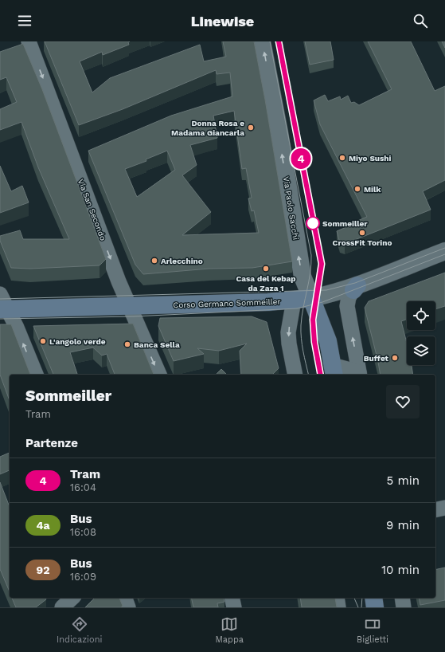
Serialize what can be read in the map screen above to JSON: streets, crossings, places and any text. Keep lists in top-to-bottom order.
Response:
{
  "streets": {
    "main road": ["Corso Germano Sommeiller"],
    "street": ["Via Paolo Sacchi", "Via San Secondo"]
  },
  "crossings": [
    ["Via Paolo Sacchi", "Corso Germano Sommeiller"],
    ["Via San Secondo", "Corso Germano Sommeiller"]
  ],
  "one_way": ["Via Paolo Sacchi", "Via San Secondo"],
  "places": [
    "Donna Rosa e Madama Giancarla",
    "Miyo Sushi",
    "Milk",
    "Sommeiller",
    "CrossFit Torino",
    "Arlecchino",
    "Casa del Kebap da Zaza 1",
    "L'angolo verde",
    "Banca Sella",
    "Buffet"
  ],
  "lines": ["tram line 4"],
  "page": {
    "header": "Linewise",
    "on_map": "4",
    "heading": [
      ["Sommeiller", "Tram"],
      "Partenze"
    ],
    "list": [
      {
        "mark": "4",
        "name": "Tram",
        "note": "16:04",
        "value": "5 min"
      },
      {
        "mark": "4a",
        "name": "Bus",
        "note": "16:08",
        "value": "9 min"
      },
      {
        "mark": "92",
        "name": "Bus",
        "note": "16:09",
        "value": "10 min"
      }
    ],
    "tabs": ["Indicazioni", "Mappa", "Biglietti"]
  }
}
